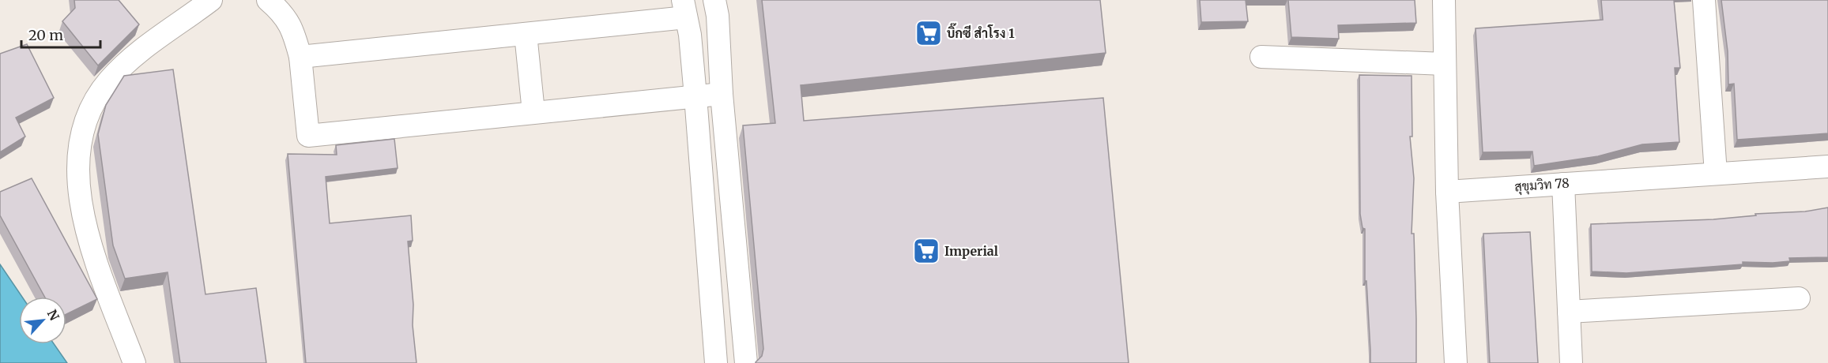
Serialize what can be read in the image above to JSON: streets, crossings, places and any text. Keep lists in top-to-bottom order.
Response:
{
  "streets": {
    "street": ["สุขุมวิท 78"]
  },
  "places": {
    "supermarket": ["บิ๊กซี สำโรง 1", "Imperial"]
  },
  "scale_bar": "20 m",
  "north": "top right"
}
